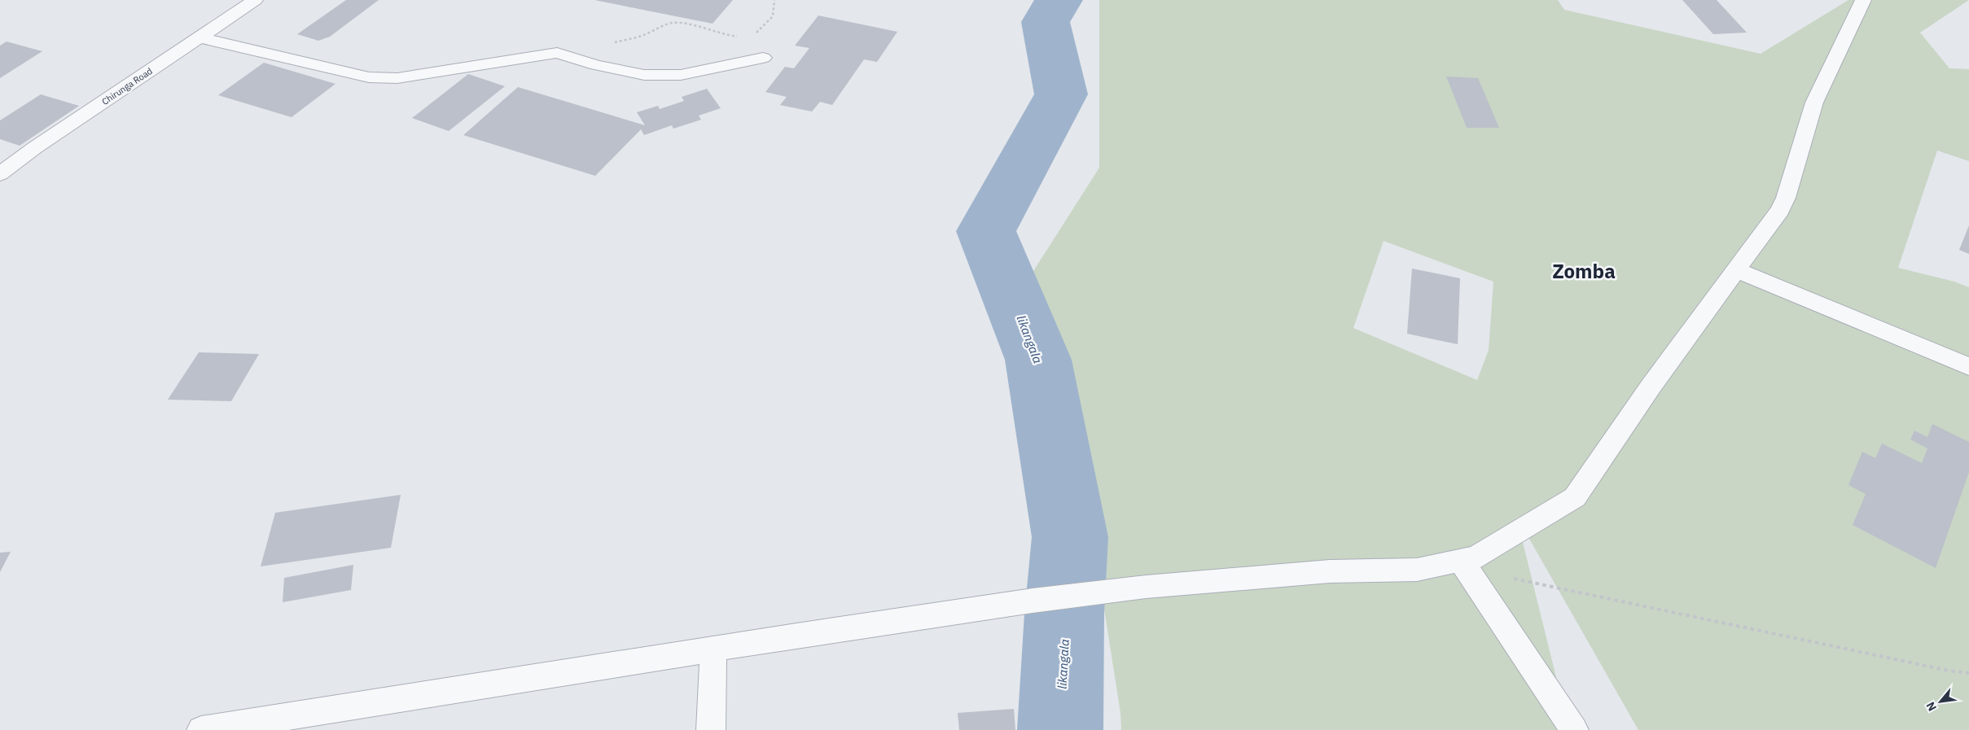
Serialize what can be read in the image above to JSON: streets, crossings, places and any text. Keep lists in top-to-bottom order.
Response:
{
  "streets": {
    "street": ["Chirunga Road"]
  },
  "districts": ["Zomba"],
  "water": ["likangala"],
  "north": "bottom left"
}
